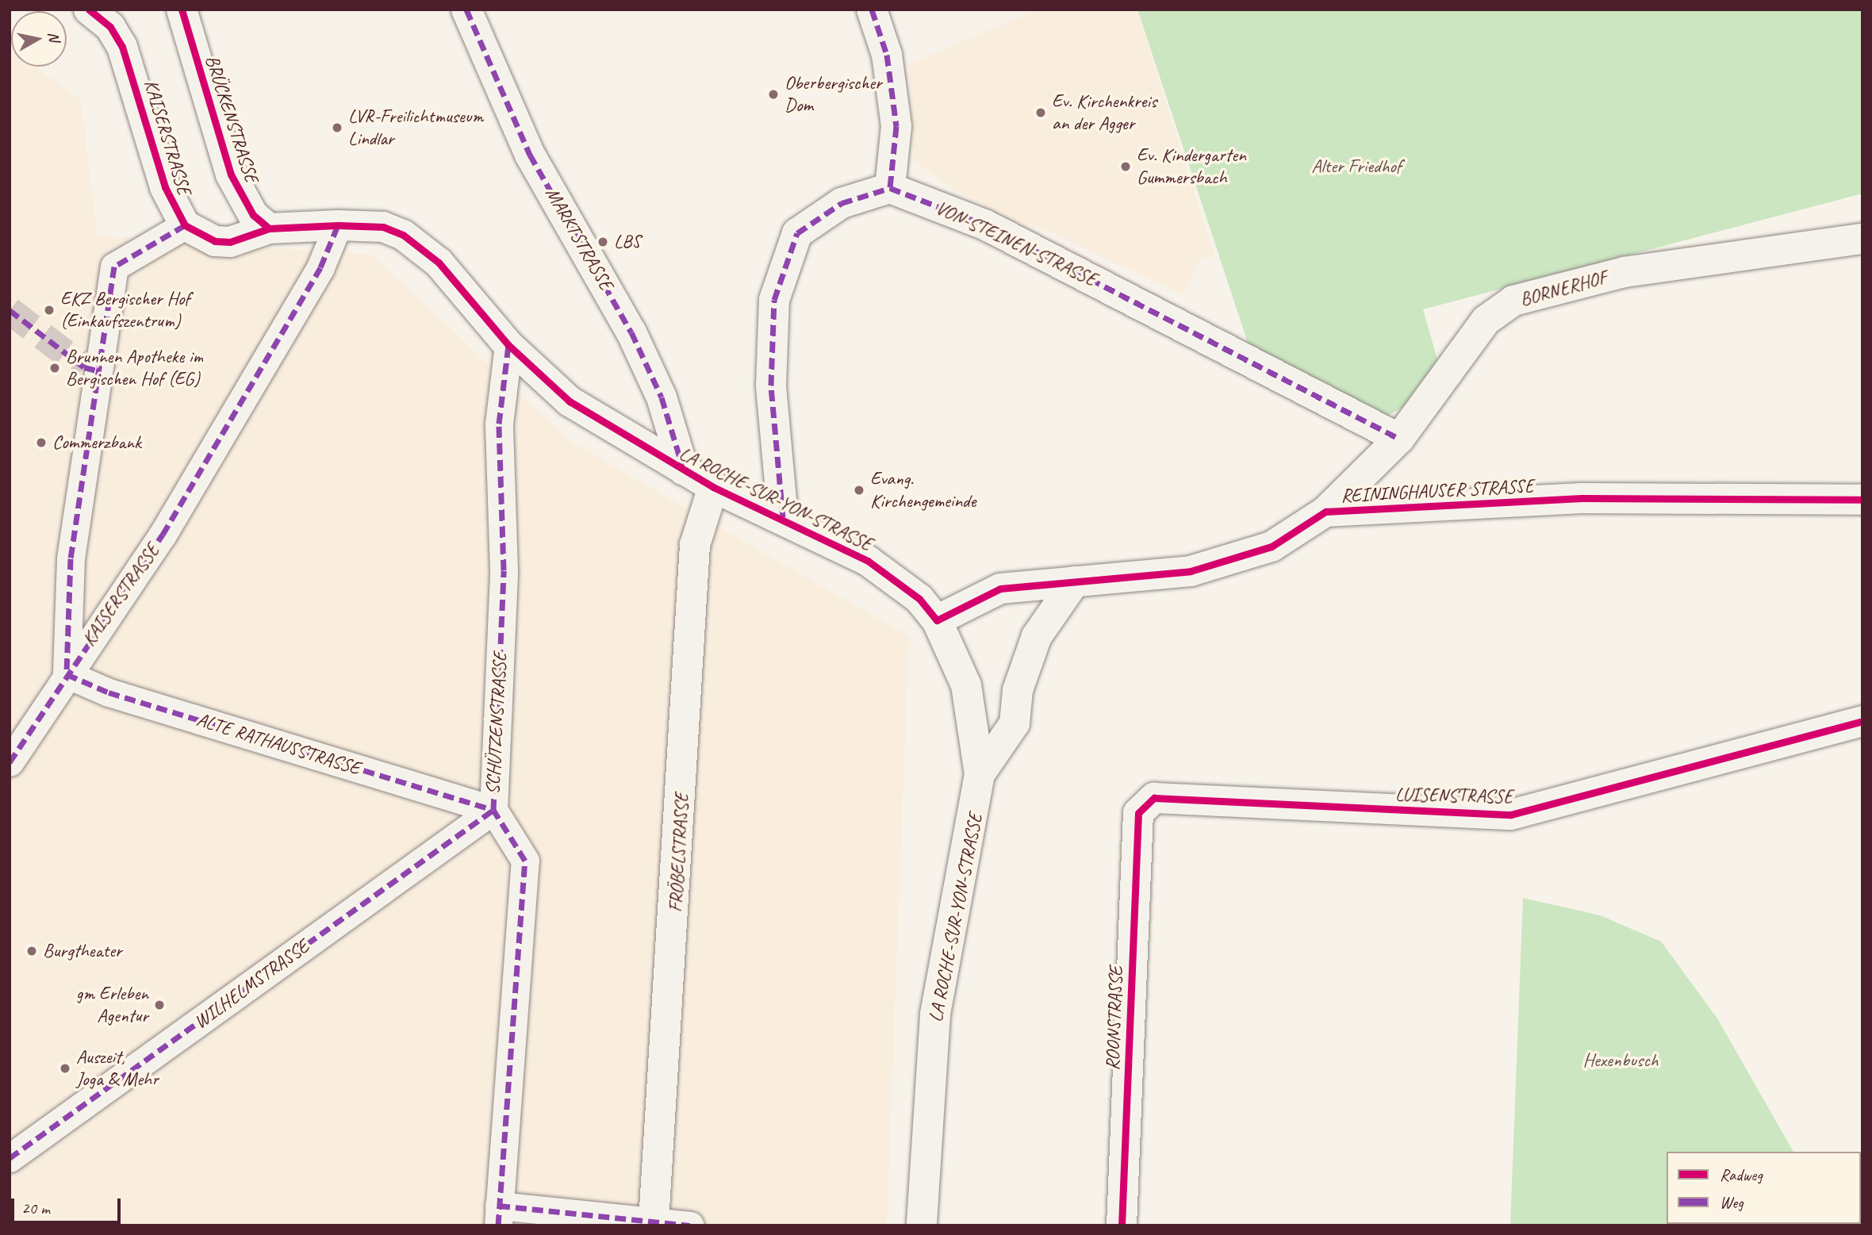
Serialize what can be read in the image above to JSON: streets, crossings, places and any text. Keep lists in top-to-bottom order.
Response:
{
  "streets": {
    "street": [
      "BRÜCKENSTRASSE",
      "KAISERSTRASSE",
      "MARKTSTRASSE",
      "VON-STEINEN-STRASSE",
      "BORNERHOF",
      "REININGHAUSER STRASSE",
      "LA ROCHE-SUR-YON-STRASSE",
      "SCHÜTZENSTRASSE",
      "ALTE RATHAUSSTRASSE",
      "LUISENSTRASSE",
      "FRÖBELSTRASSE",
      "WILHELMSTRASSE",
      "ROONSTRASSE"
    ]
  },
  "crossings": [
    ["BRÜCKENSTRASSE", "LA ROCHE-SUR-YON-STRASSE"],
    ["KAISERSTRASSE", "LA ROCHE-SUR-YON-STRASSE"],
    ["KAISERSTRASSE", "ALTE RATHAUSSTRASSE"],
    ["MARKTSTRASSE", "LA ROCHE-SUR-YON-STRASSE"],
    ["VON-STEINEN-STRASSE", "BORNERHOF"],
    ["BORNERHOF", "REININGHAUSER STRASSE"],
    ["REININGHAUSER STRASSE", "LA ROCHE-SUR-YON-STRASSE"],
    ["LA ROCHE-SUR-YON-STRASSE", "SCHÜTZENSTRASSE"],
    ["LA ROCHE-SUR-YON-STRASSE", "FRÖBELSTRASSE"],
    ["SCHÜTZENSTRASSE", "ALTE RATHAUSSTRASSE"],
    ["SCHÜTZENSTRASSE", "WILHELMSTRASSE"],
    ["ALTE RATHAUSSTRASSE", "WILHELMSTRASSE"],
    ["LUISENSTRASSE", "ROONSTRASSE"]
  ],
  "parks": ["Alter Friedhof", "Hexenbusch"],
  "places": [
    "Oberbergischer Dom",
    "Ev. Kirchenkreis an der Agger",
    "LVR-Freilichtmuseum Lindlar",
    "Ev. Kindergarten Gummersbach",
    "LBS",
    "EKZ Bergischer Hof (Einkaufszentrum)",
    "Brunnen Apotheke im Bergischen Hof (EG)",
    "Commerzbank",
    "Evang. Kirchengemeinde",
    "Burgtheater",
    "gm Erleben Agentur",
    "Auszeit, Joga & Mehr"
  ],
  "legend": ["Radweg", "Weg"],
  "scale_bar": "20 m",
  "north": "right"
}
